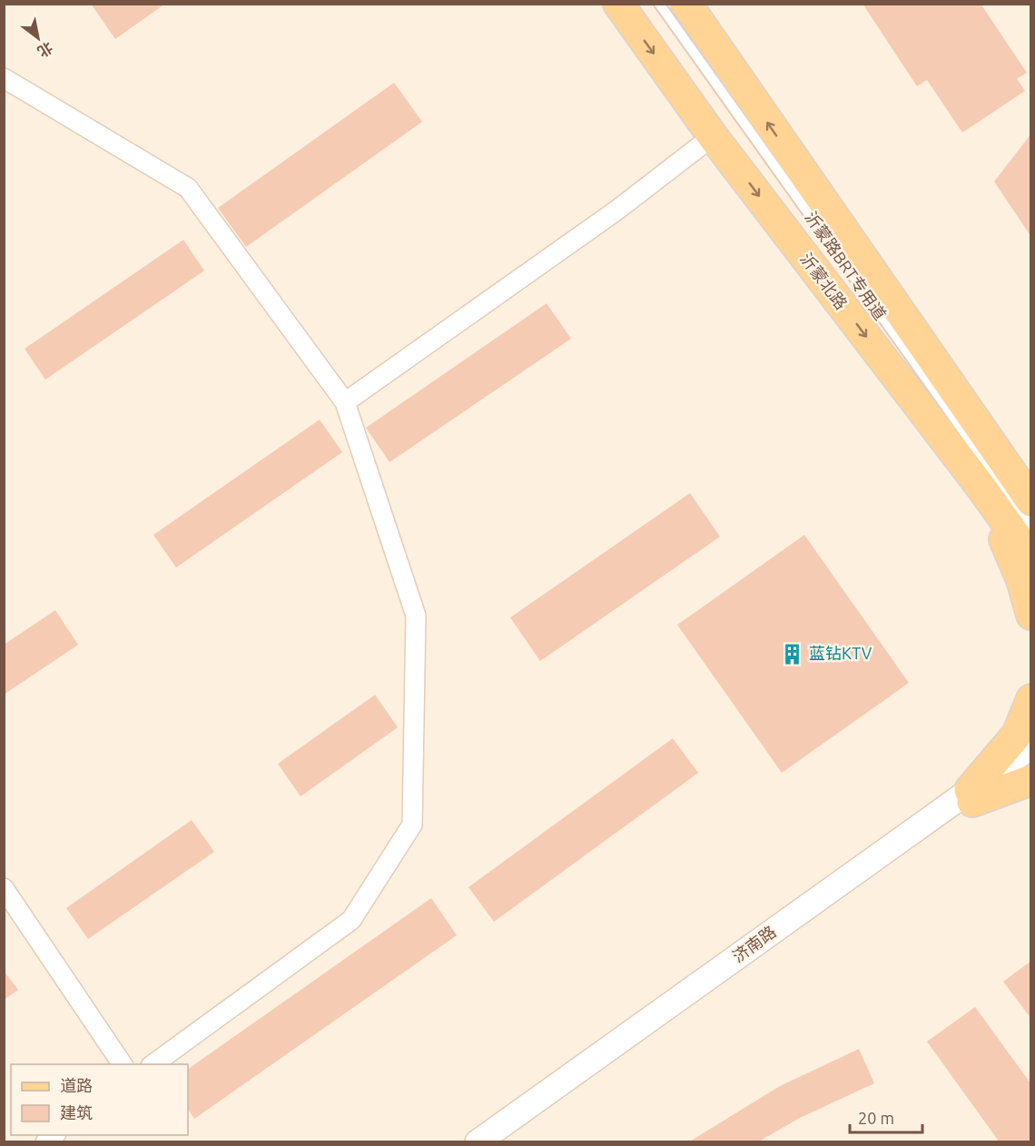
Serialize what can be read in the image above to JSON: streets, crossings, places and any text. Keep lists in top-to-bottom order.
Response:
{
  "streets": {
    "main road": ["沂蒙北路"],
    "street": ["济南路"],
    "lane": ["沂蒙路BRT专用道"]
  },
  "places": {
    "building": ["蓝钻KTV"]
  },
  "legend": ["道路", "建筑"],
  "scale_bar": "20 m",
  "north": "bottom right"
}
